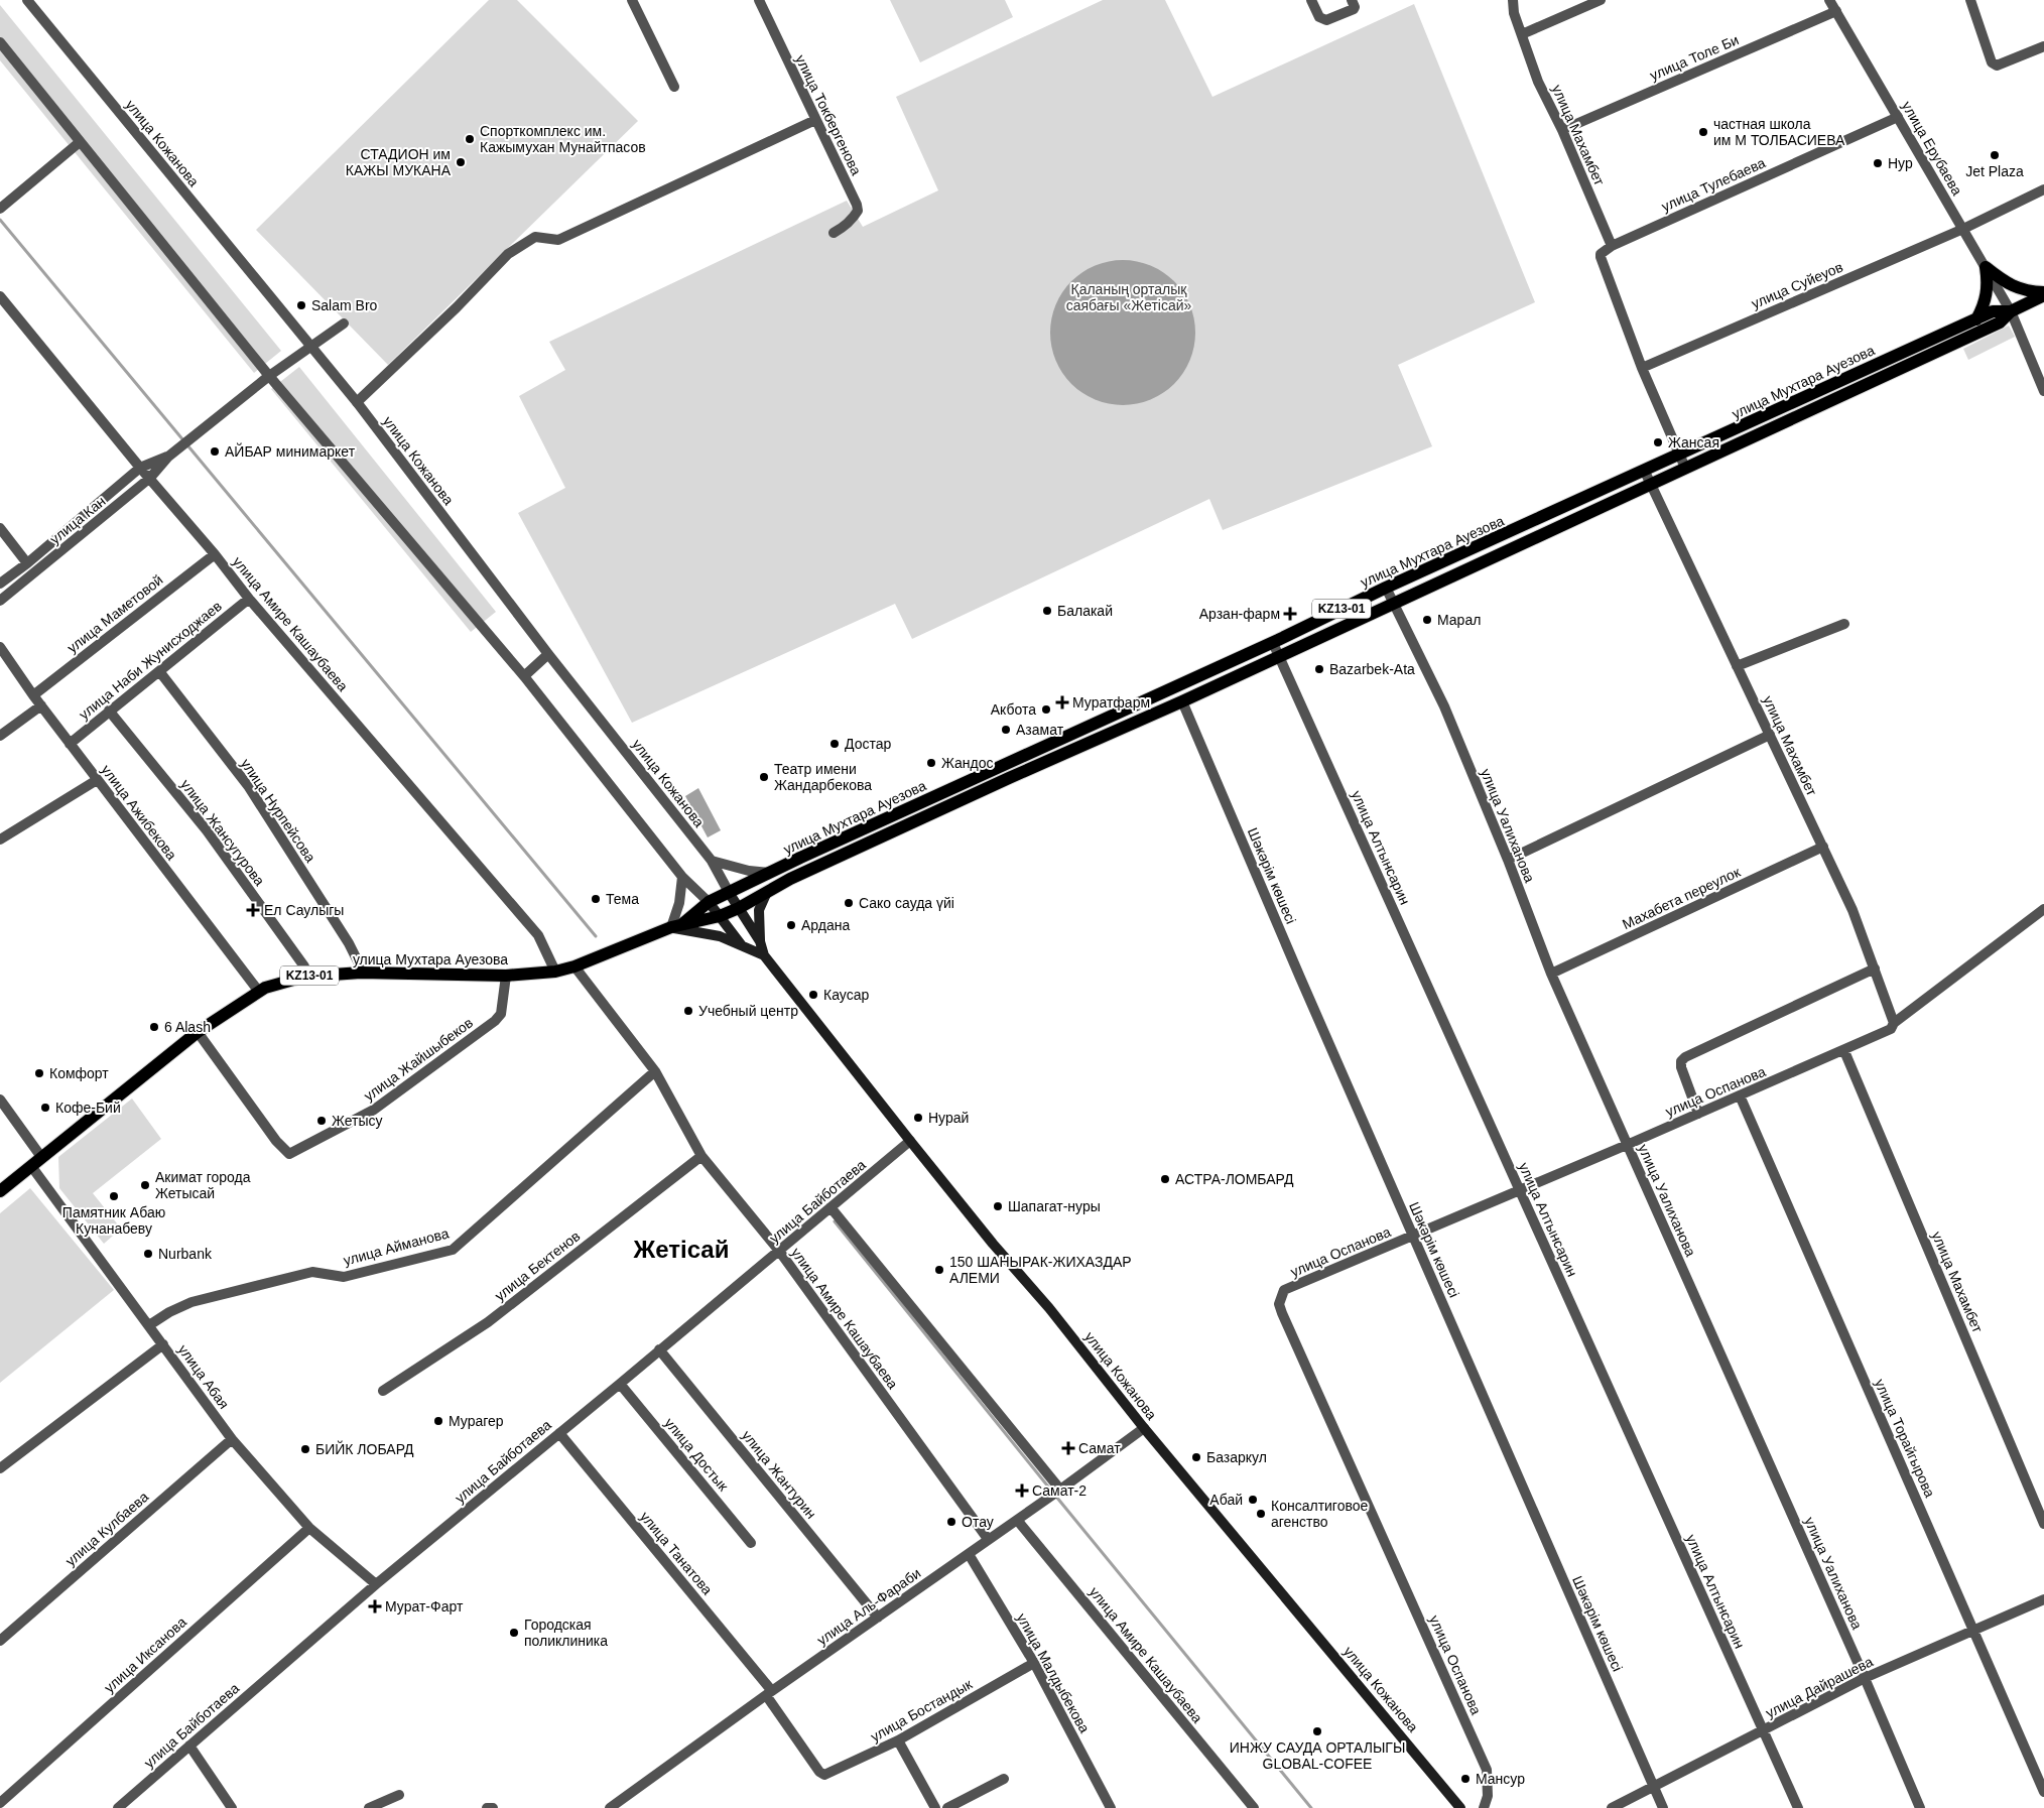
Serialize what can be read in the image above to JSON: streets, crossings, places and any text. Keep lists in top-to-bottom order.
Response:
{
  "streets": {
    "main road": ["улица Кожанова", "улица Мухтара Ауезова", "KZ13-01"],
    "street": [
      "улица Толе Би",
      "улица Токбергенова",
      "улица Махамбет",
      "улица Ерубаева",
      "улица Тулебаева",
      "улица Суйеуов",
      "улица Кан",
      "улица Маметовой",
      "улица Амире Кашаубаева",
      "улица Наби Жунисходжаев",
      "улица Нурпейсова",
      "улица Ажибекова",
      "улица Уалиханова",
      "улица Жансугурова",
      "улица Алтынсарин",
      "Шәкәрім көшесі",
      "Махабета переулок",
      "улица Жайшыбеков",
      "улица Оспанова",
      "улица Байботаева",
      "улица Айманова",
      "улица Бектенов",
      "улица Абая",
      "улица Торайгырова",
      "улица Достык",
      "улица Жантурин",
      "улица Кулбаева",
      "улица Танатова",
      "улица Аль-Фараби",
      "улица Иксанова",
      "улица Малдыбекова",
      "улица Дайрашева",
      "улица Бостандык"
    ]
  },
  "crossings": [
    ["улица Толе Би", "улица Махамбет"],
    ["улица Толе Би", "улица Ерубаева"],
    ["улица Махамбет", "улица Тулебаева"],
    ["улица Махамбет", "улица Мухтара Ауезова"],
    ["улица Махамбет", "Махабета переулок"],
    ["улица Махамбет", "улица Оспанова"],
    ["улица Кожанова", "улица Мухтара Ауезова"],
    ["улица Кожанова", "улица Кан"],
    ["улица Кожанова", "улица Байботаева"],
    ["улица Кожанова", "улица Аль-Фараби"],
    ["улица Ерубаева", "улица Тулебаева"],
    ["улица Ерубаева", "улица Суйеуов"],
    ["улица Ерубаева", "улица Мухтара Ауезова"],
    ["улица Тулебаева", "улица Суйеуов"],
    ["улица Мухтара Ауезова", "улица Амире Кашаубаева"],
    ["улица Мухтара Ауезова", "улица Нурпейсова"],
    ["улица Мухтара Ауезова", "улица Ажибекова"],
    ["улица Мухтара Ауезова", "улица Уалиханова"],
    ["улица Мухтара Ауезова", "улица Жансугурова"],
    ["улица Мухтара Ауезова", "улица Алтынсарин"],
    ["улица Мухтара Ауезова", "Шәкәрім көшесі"],
    ["улица Мухтара Ауезова", "улица Жайшыбеков"],
    ["улица Мухтара Ауезова", "улица Абая"],
    ["улица Кан", "улица Амире Кашаубаева"],
    ["улица Маметовой", "улица Амире Кашаубаева"],
    ["улица Маметовой", "улица Ажибекова"],
    ["улица Амире Кашаубаева", "улица Наби Жунисходжаев"],
    ["улица Амире Кашаубаева", "улица Байботаева"],
    ["улица Амире Кашаубаева", "улица Айманова"],
    ["улица Амире Кашаубаева", "улица Бектенов"],
    ["улица Амире Кашаубаева", "улица Аль-Фараби"],
    ["улица Наби Жунисходжаев", "улица Нурпейсова"],
    ["улица Наби Жунисходжаев", "улица Ажибекова"],
    ["улица Наби Жунисходжаев", "улица Жансугурова"],
    ["улица Уалиханова", "Махабета переулок"],
    ["улица Уалиханова", "улица Оспанова"],
    ["улица Уалиханова", "улица Дайрашева"],
    ["улица Алтынсарин", "улица Оспанова"],
    ["улица Алтынсарин", "улица Дайрашева"],
    ["Шәкәрім көшесі", "улица Оспанова"],
    ["Шәкәрім көшесі", "улица Дайрашева"],
    ["улица Оспанова", "улица Торайгырова"],
    ["улица Байботаева", "улица Абая"],
    ["улица Байботаева", "улица Достык"],
    ["улица Байботаева", "улица Жантурин"],
    ["улица Байботаева", "улица Танатова"],
    ["улица Айманова", "улица Абая"],
    ["улица Абая", "улица Кулбаева"],
    ["улица Абая", "улица Иксанова"],
    ["улица Торайгырова", "улица Дайрашева"],
    ["улица Жантурин", "улица Аль-Фараби"],
    ["улица Танатова", "улица Аль-Фараби"],
    ["улица Танатова", "улица Бостандык"],
    ["улица Аль-Фараби", "улица Малдыбекова"],
    ["улица Малдыбекова", "улица Бостандык"]
  ],
  "districts": ["Жетісай"],
  "parks": ["Қаланың орталық саябағы «Жетісай»"],
  "places": {
    "other": [
      "частная школа им М ТОЛБАСИЕВА",
      "Спорткомплекс им. Кажымухан Мунайтпасов",
      "Jet Plaza",
      "СТАДИОН им КАЖЫ МУКАНА",
      "Нур",
      "Salam Bro",
      "Жансая",
      "АЙБАР минимаркет",
      "Балакай",
      "Марал",
      "Bazarbek-Ata",
      "Акбота",
      "Азамат",
      "Достар",
      "Жандос",
      "Театр имени Жандарбекова",
      "Тема",
      "Сако сауда үйі",
      "Ардана",
      "Каусар",
      "Учебный центр",
      "6 Alash",
      "Комфорт",
      "Кофе-Бий",
      "Нурай",
      "Жетысу",
      "АСТРА-ЛОМБАРД",
      "Акимат города Жетысай",
      "Памятник Абаю Кунанабеву",
      "Шапагат-нуры",
      "Nurbank",
      "150 ШАНЫРАК-ЖИХАЗДАР АЛЕМИ",
      "Мурагер",
      "БИЙК ЛОБАРД",
      "Базаркул",
      "Абай",
      "Консалтиговое агенство",
      "Отау",
      "Городская поликлиника",
      "ИНЖУ САУДА ОРТАЛЫГЫ GLOBAL-COFEE",
      "Мансур"
    ],
    "health": [
      "Арзан-фарм",
      "Муратфарм",
      "Ел Саулыгы",
      "Самат",
      "Самат-2",
      "Мурат-Фарт"
    ]
  }
}
